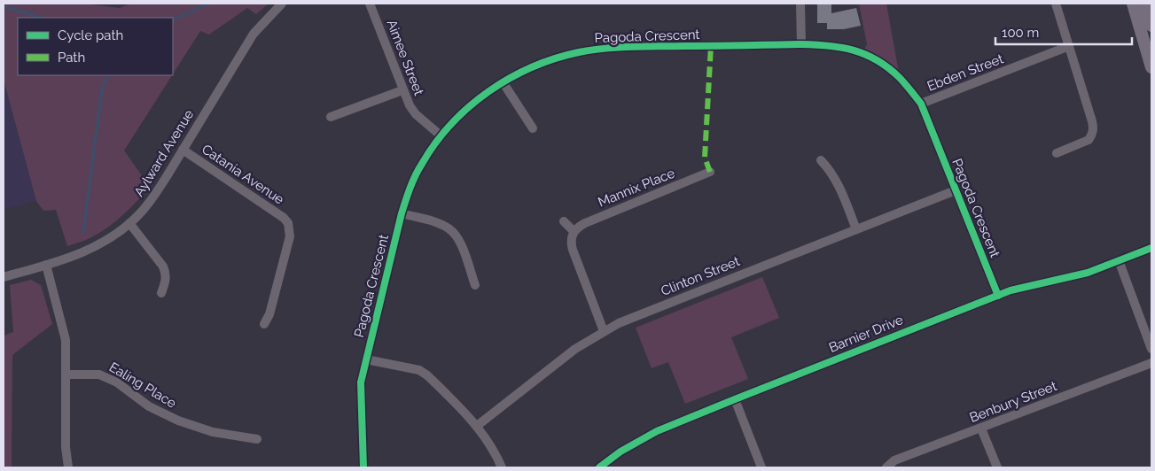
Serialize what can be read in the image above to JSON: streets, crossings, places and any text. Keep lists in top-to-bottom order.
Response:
{
  "streets": {
    "street": [
      "Pagoda Crescent",
      "Aimee Street",
      "Ebden Street",
      "Aylward Avenue",
      "Catania Avenue",
      "Mannix Place",
      "Clinton Street",
      "Barnier Drive",
      "Ealing Place",
      "Benbury Street"
    ]
  },
  "crossings": [
    ["Pagoda Crescent", "Aimee Street"],
    ["Pagoda Crescent", "Ebden Street"],
    ["Pagoda Crescent", "Clinton Street"],
    ["Pagoda Crescent", "Barnier Drive"],
    ["Aylward Avenue", "Catania Avenue"]
  ],
  "legend": ["Cycle path", "Path"],
  "scale_bar": "100 m"
}
